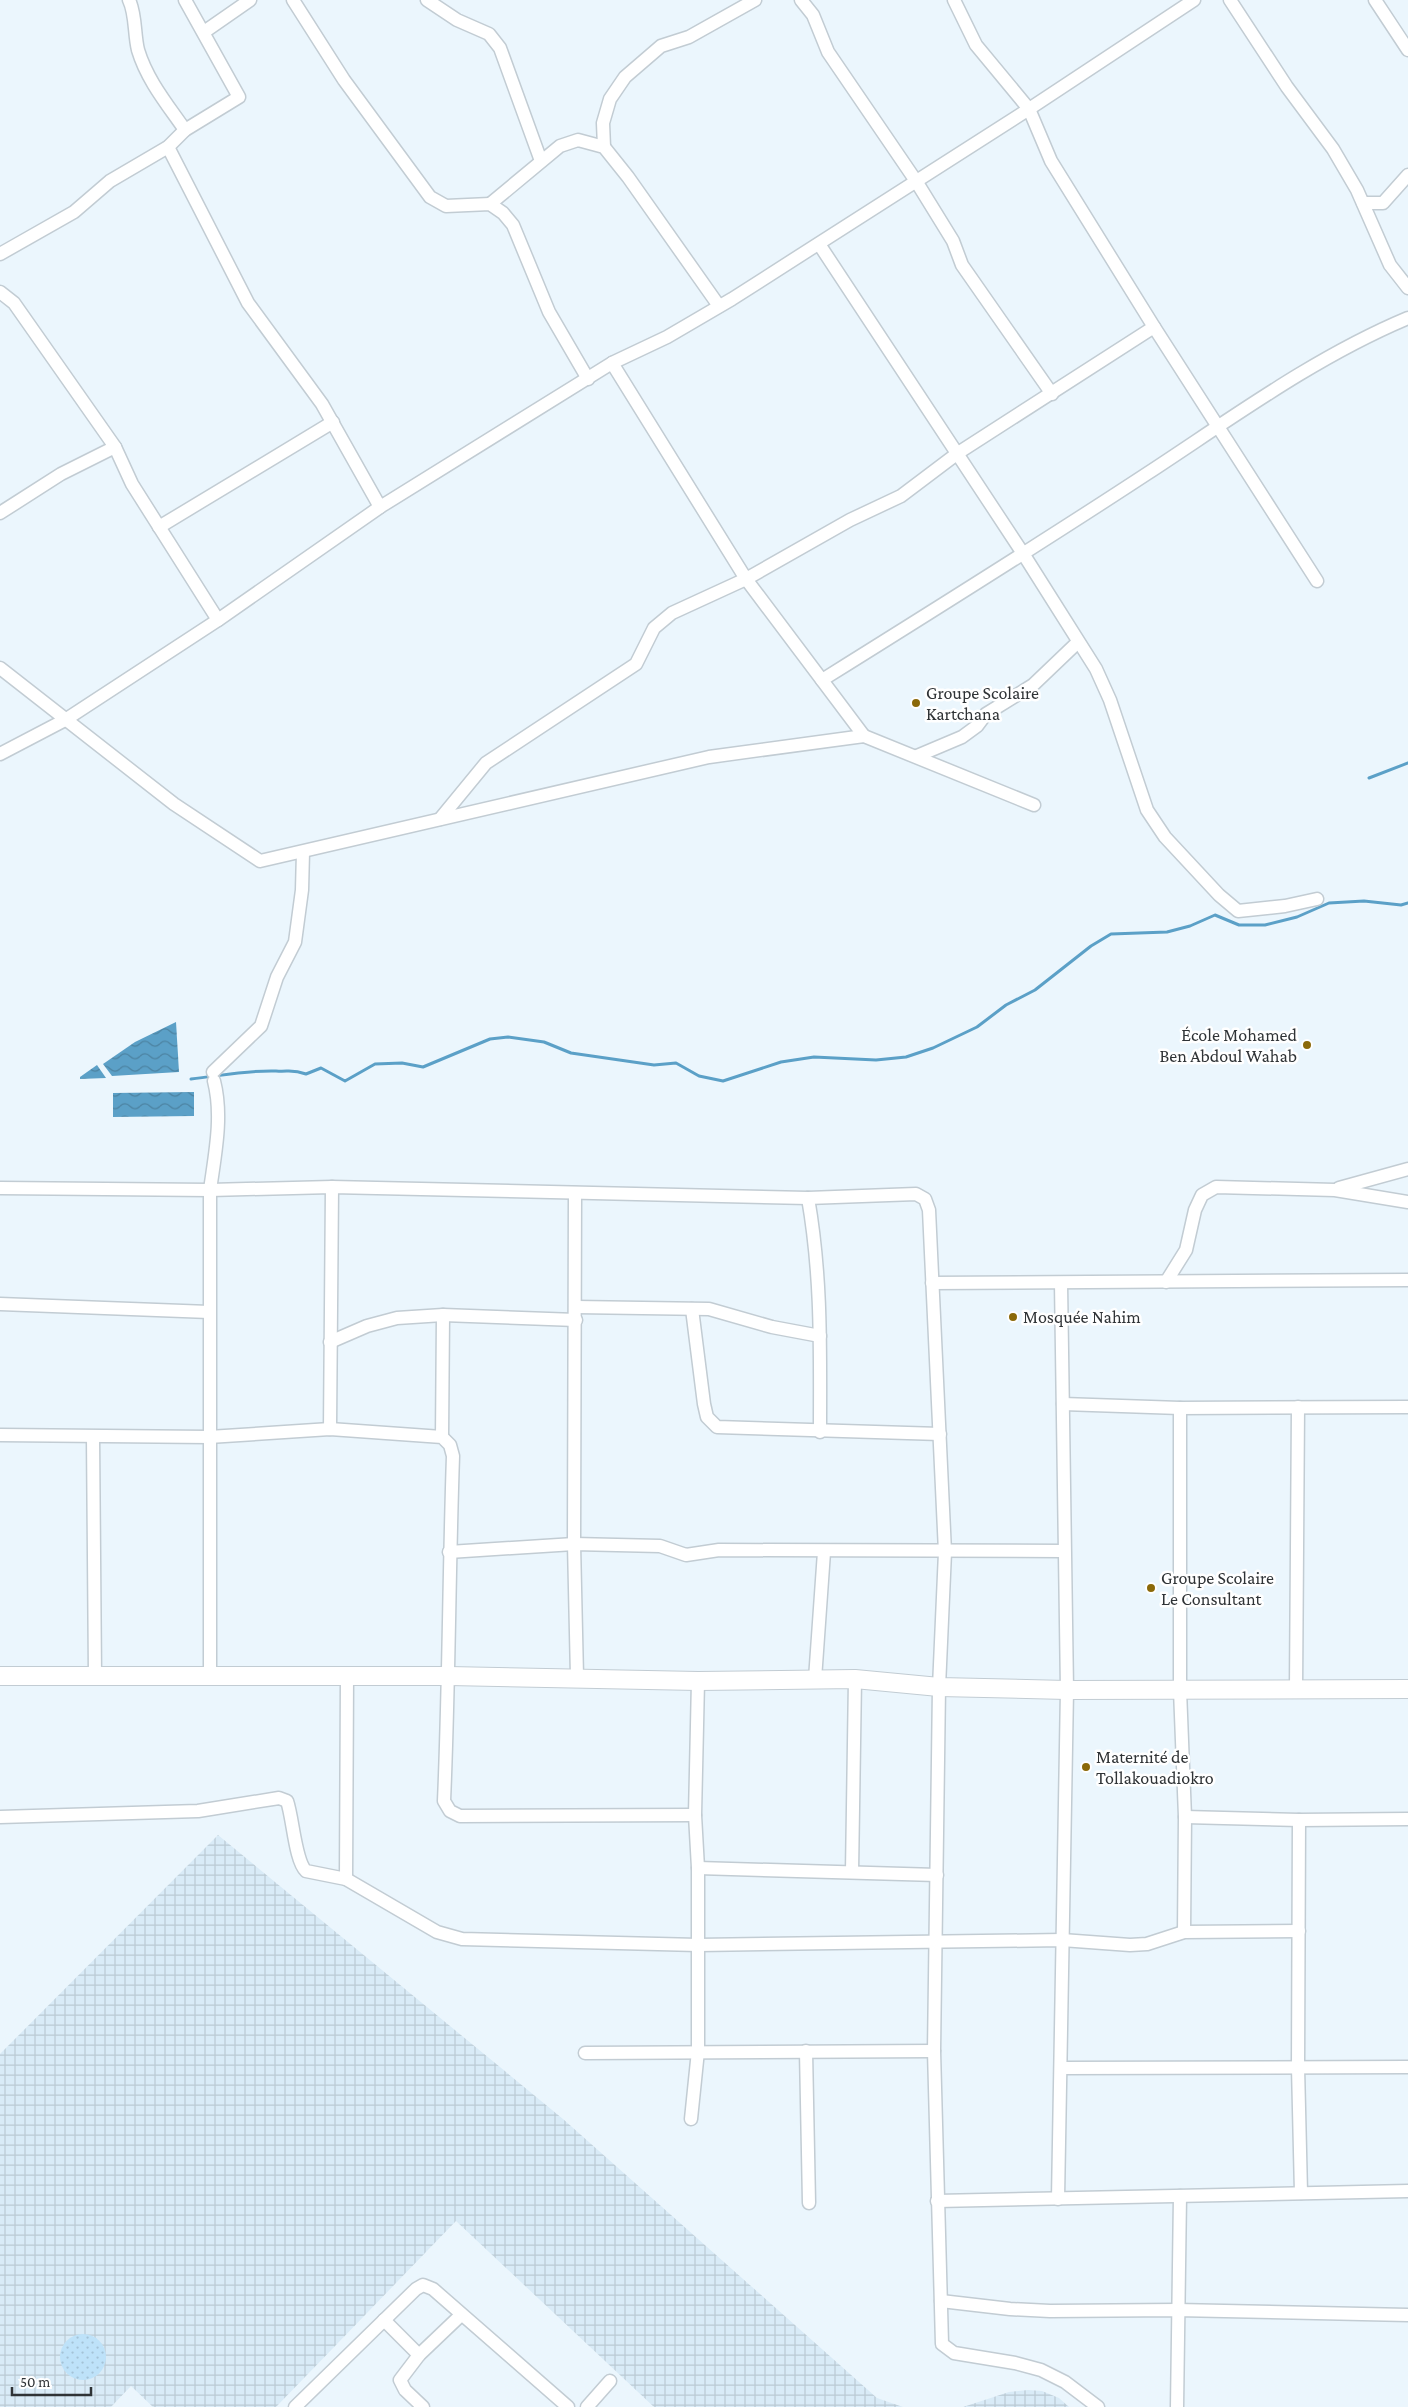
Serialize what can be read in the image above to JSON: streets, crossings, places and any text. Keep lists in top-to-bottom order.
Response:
{
  "places": [
    "Groupe Scolaire Kartchana",
    "École Mohamed Ben Abdoul Wahab",
    "Mosquée Nahim",
    "Groupe Scolaire Le Consultant",
    "Maternité de Tollakouadiokro"
  ],
  "scale_bar": "50 m"
}
